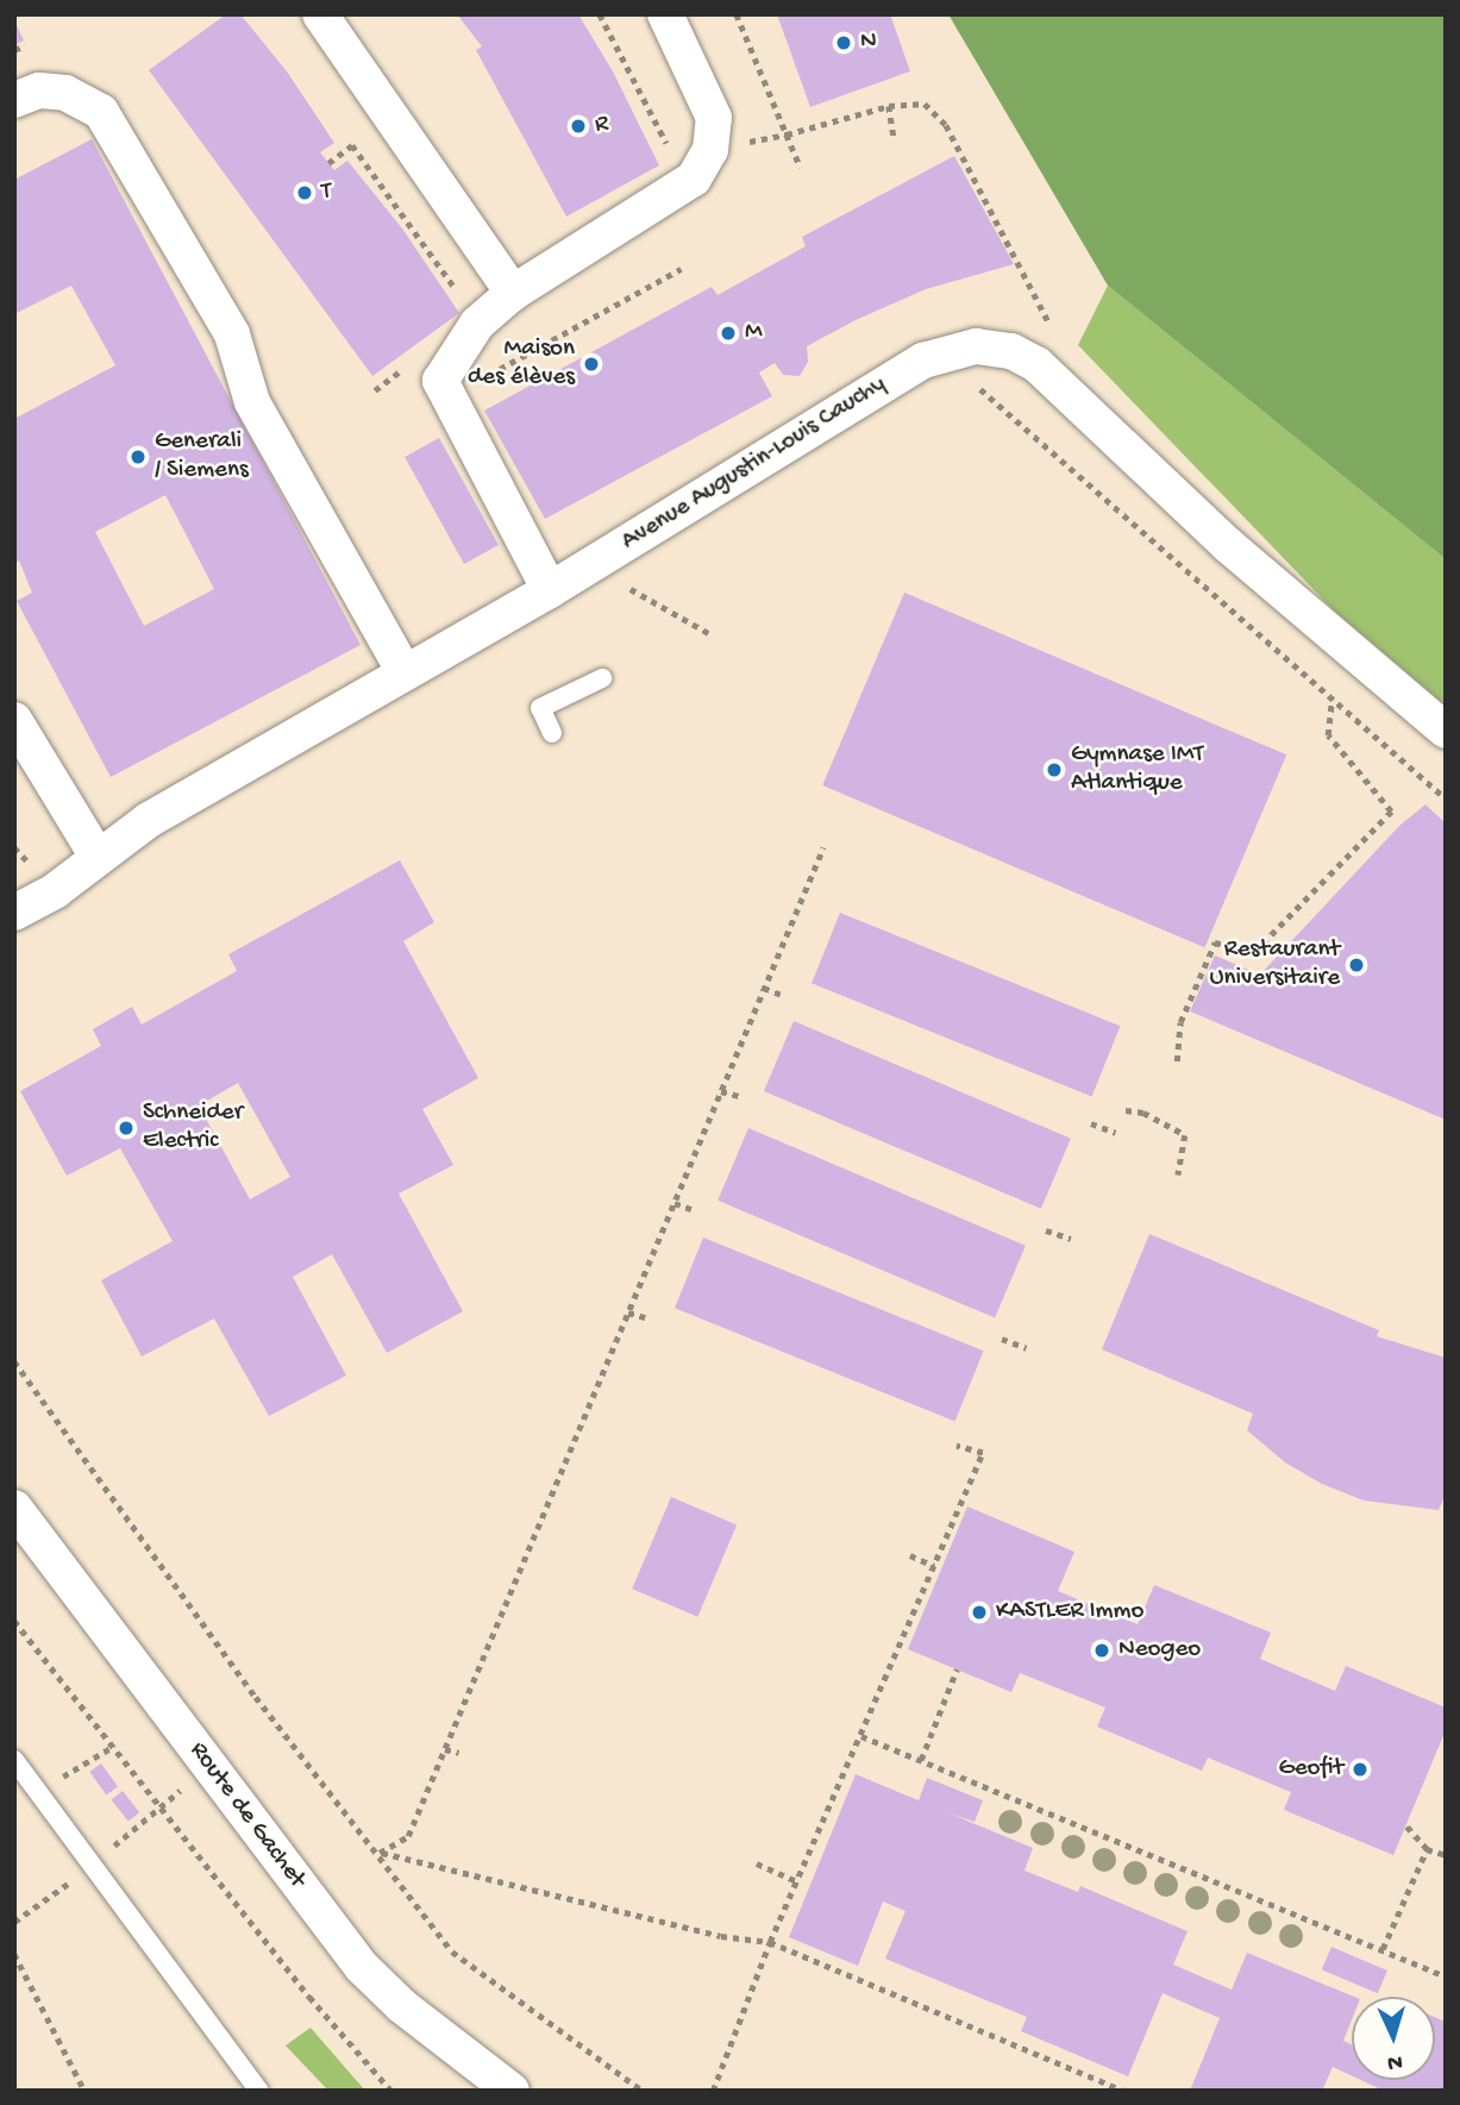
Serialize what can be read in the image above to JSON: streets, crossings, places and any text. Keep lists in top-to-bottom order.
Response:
{
  "streets": {
    "street": ["Avenue Augustin-Louis Cauchy", "Route de Gachet"]
  },
  "places": [
    "N",
    "R",
    "T",
    "M",
    "Maison des élèves",
    "Generali / Siemens",
    "Gymnase IMT Atlantique",
    "Restaurant Universitaire",
    "Schneider Electric",
    "KASTLER Immo",
    "Neogeo",
    "Geofit"
  ],
  "north": "bottom"
}
